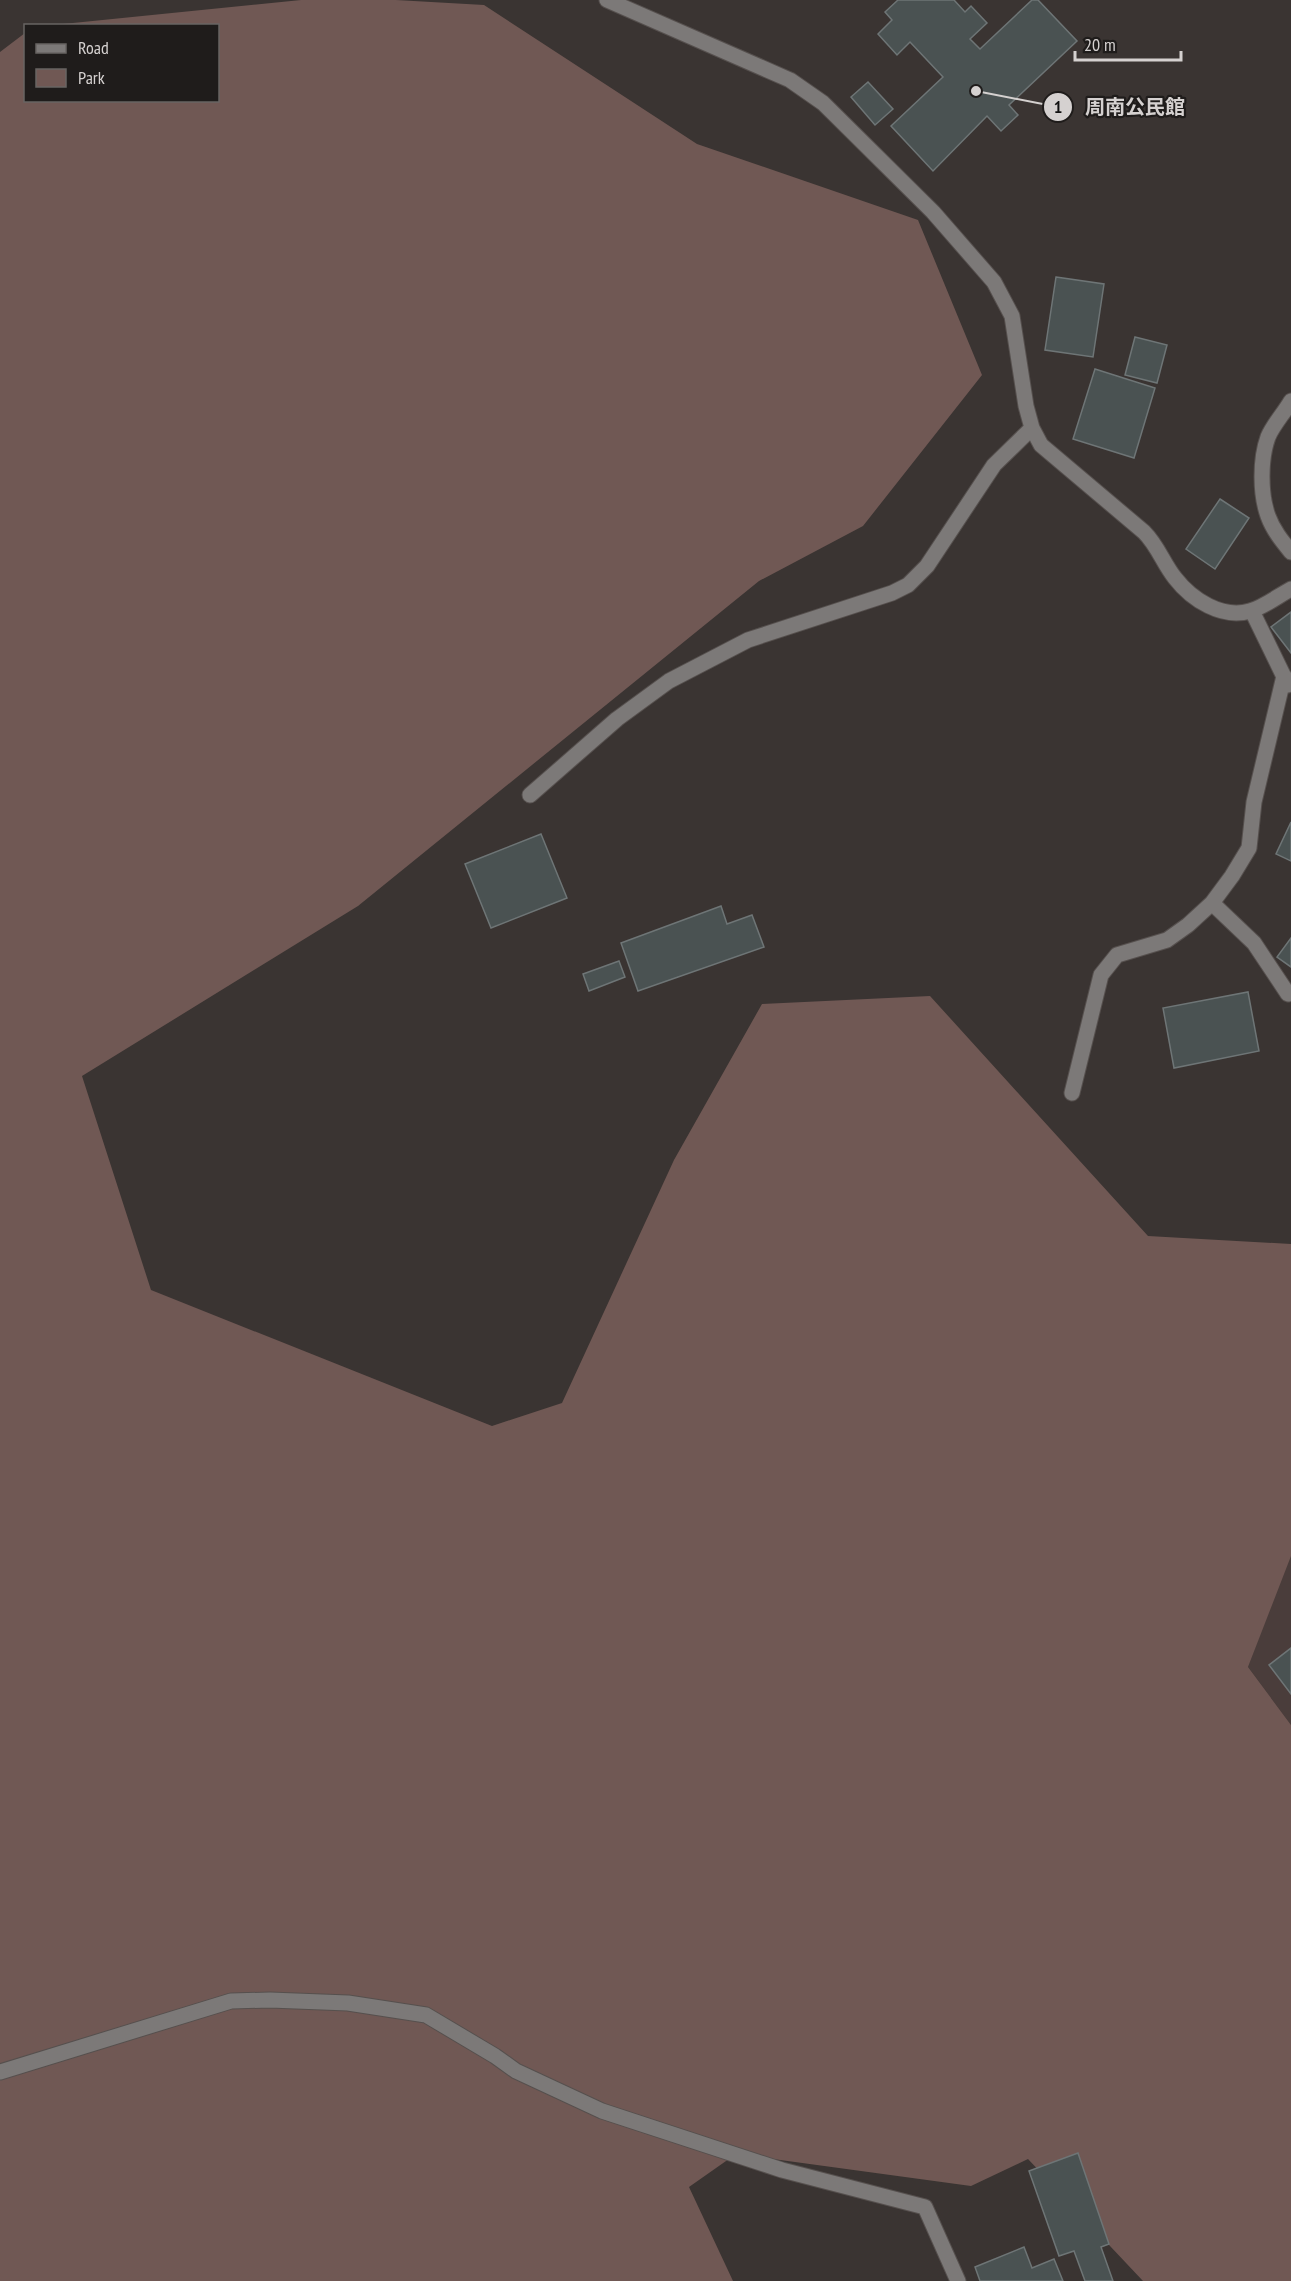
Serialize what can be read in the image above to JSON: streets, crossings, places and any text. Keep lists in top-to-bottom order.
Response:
{
  "places": ["周南公民館"],
  "legend": ["Road", "Park"],
  "scale_bar": "20 m"
}
